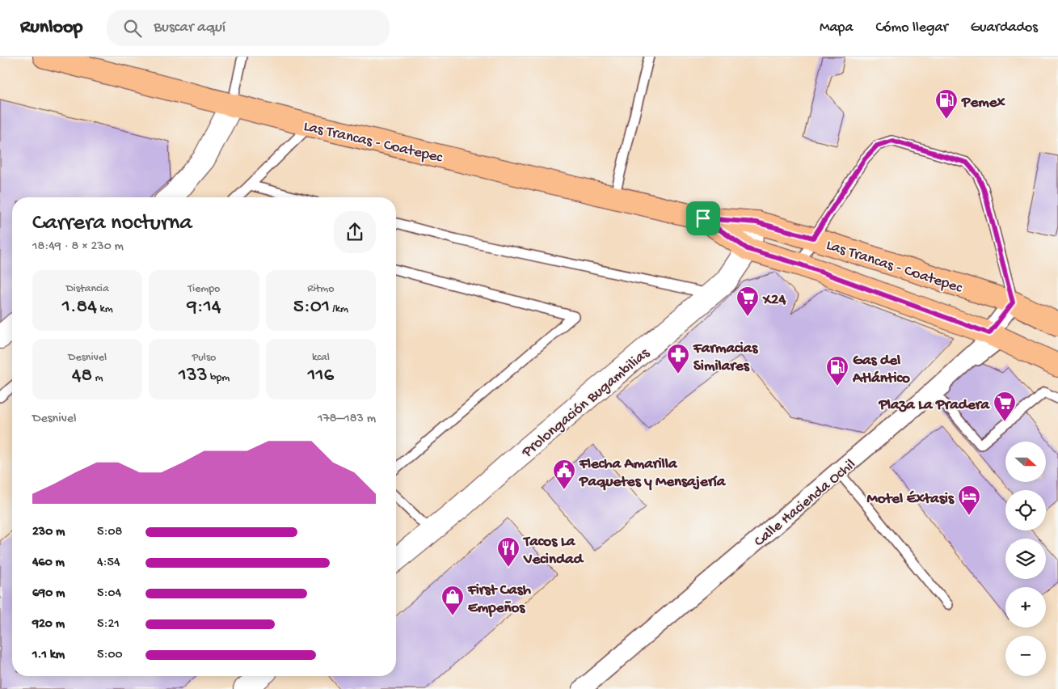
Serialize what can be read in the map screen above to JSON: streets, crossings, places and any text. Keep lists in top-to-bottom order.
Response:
{
  "streets": {
    "main road": ["Las Trancas - Coatepec"],
    "street": ["Prolongación Bugambilias", "Calle Hacienda Ochil"]
  },
  "crossings": [
    ["Las Trancas - Coatepec", "Prolongación Bugambilias"],
    ["Las Trancas - Coatepec", "Calle Hacienda Ochil"]
  ],
  "places": {
    "fuel station": ["Pemex", "Gas del Atlántico"],
    "supermarket": ["X24", "Plaza La Pradera"],
    "pharmacy": ["Farmacias Similares"],
    "public building": ["Flecha Amarilla Paquetes y Mensajería"],
    "hotel": ["Motel Éxtasis"],
    "restaurant": ["Tacos La Vecindad"],
    "shop": ["First Cash Empeños"]
  },
  "north": "right",
  "page": {
    "header": "Runloop",
    "search": "Buscar aquí",
    "nav": ["Mapa", "Cómo llegar", "Guardados"],
    "heading": ["Carrera nocturna", "18:49 · 8 × 230 m"],
    "stats": [
      ["Distancia", "1.84 km"],
      ["Tiempo", "9:14"],
      ["Ritmo", "5:01 /km"],
      ["Desnivel", "48 m"],
      ["Pulso", "133 bpm"],
      ["kcal", "116"]
    ],
    "chart": ["Desnivel", "178–183 m"],
    "map_buttons": ["+", "−"],
    "list": [
      {
        "name": "230 m",
        "note": "5:08"
      },
      {
        "name": "460 m",
        "note": "4:54"
      },
      {
        "name": "690 m",
        "note": "5:04"
      },
      {
        "name": "920 m",
        "note": "5:21"
      },
      {
        "name": "1.1 km",
        "note": "5:00"
      }
    ]
  }
}
